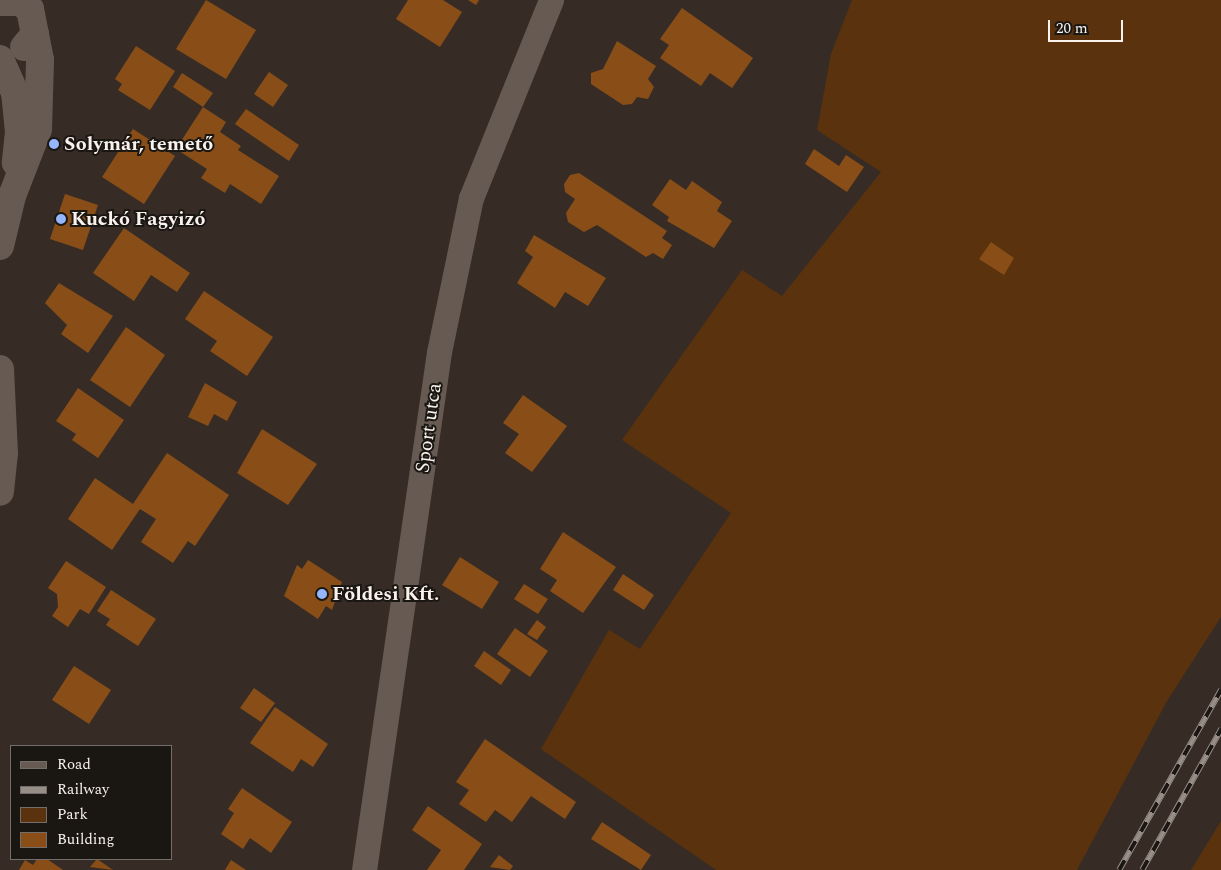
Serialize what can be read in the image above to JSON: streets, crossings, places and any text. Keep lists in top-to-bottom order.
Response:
{
  "streets": {
    "street": ["Sport utca"]
  },
  "places": ["Solymár, temető", "Kuckó Fagyizó", "Földesi Kft."],
  "legend": [
    "Road",
    "Railway",
    "Park",
    "Building"
  ],
  "scale_bar": "20 m"
}
